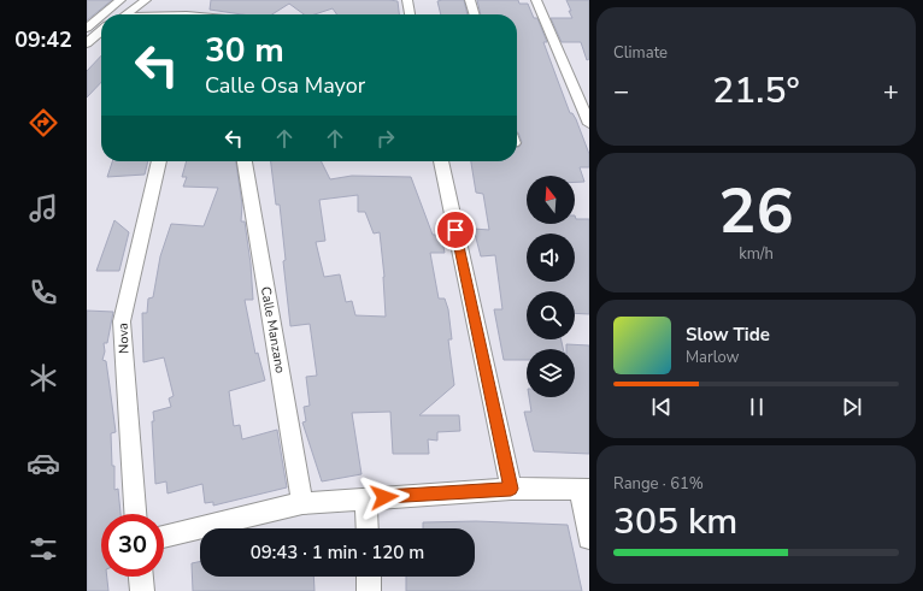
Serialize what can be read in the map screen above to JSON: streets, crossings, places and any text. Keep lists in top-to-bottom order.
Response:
{
  "streets": {
    "street": ["Calle Manzano", "Nova"]
  },
  "north": "top",
  "page": {
    "tabs": "09:42",
    "tile": [
      "Climate",
      ["26", "km/h"],
      ["Range · 61%", "305 km"]
    ],
    "turn": ["30 m", "Calle Osa Mayor"],
    "heat": ["−", "21.5°", "+"],
    "song": ["Slow Tide", "Marlow"],
    "limit": "30",
    "trip": "09:43 · 1 min · 120 m"
  }
}
